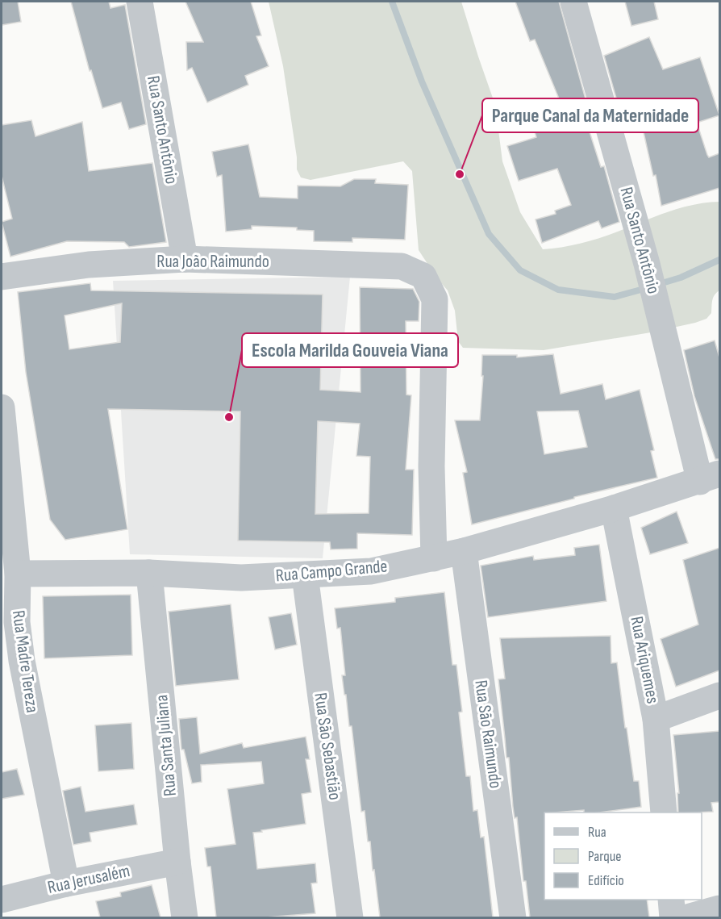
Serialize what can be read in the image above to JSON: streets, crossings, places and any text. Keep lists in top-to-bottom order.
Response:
{
  "streets": {
    "street": [
      "Rua Santo Antônio",
      "Rua João Raimundo",
      "Rua Campo Grande",
      "Rua Ariquemes",
      "Rua Madre Tereza",
      "Rua São Raimundo",
      "Rua Santa Juliana",
      "Rua São Sebastião",
      "Rua Jerusalém"
    ]
  },
  "crossings": [
    ["Rua Santo Antônio", "Rua João Raimundo"],
    ["Rua Santo Antônio", "Rua Campo Grande"],
    ["Rua João Raimundo", "Rua Campo Grande"],
    ["Rua Campo Grande", "Rua Ariquemes"],
    ["Rua Campo Grande", "Rua Madre Tereza"],
    ["Rua Campo Grande", "Rua São Raimundo"],
    ["Rua Campo Grande", "Rua Santa Juliana"],
    ["Rua Campo Grande", "Rua São Sebastião"],
    ["Rua Madre Tereza", "Rua Jerusalém"],
    ["Rua Santa Juliana", "Rua Jerusalém"]
  ],
  "places": ["Parque Canal da Maternidade", "Escola Marilda Gouveia Viana"],
  "legend": ["Rua", "Parque", "Edifício"]
}
